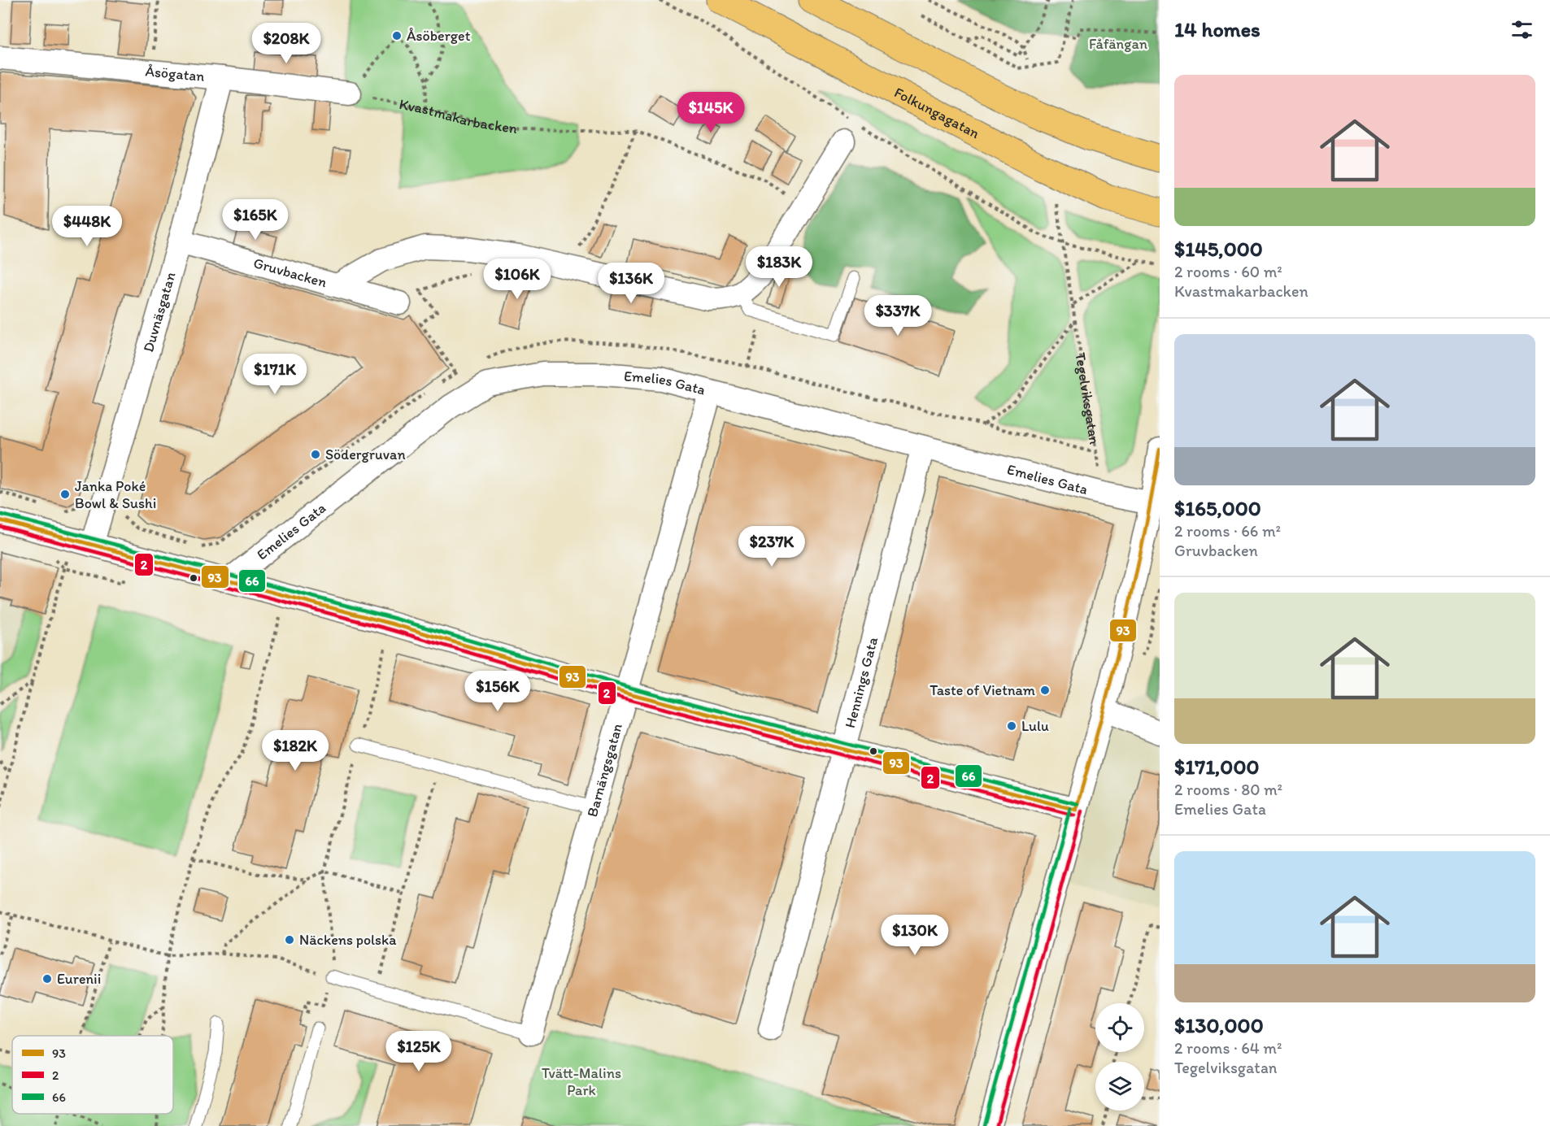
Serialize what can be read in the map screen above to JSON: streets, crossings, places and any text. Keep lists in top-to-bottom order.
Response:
{
  "streets": {
    "main road": ["Folkungagatan"],
    "street": [
      "Åsögatan",
      "Gruvbacken",
      "Duvnäsgatan",
      "Emelies Gata",
      "Hennings Gata",
      "Barnängsgatan"
    ],
    "path": ["Kvastmakarbacken", "Tegelviksgatan"]
  },
  "crossings": [
    ["Åsögatan", "Kvastmakarbacken"],
    ["Åsögatan", "Duvnäsgatan"],
    ["Gruvbacken", "Duvnäsgatan"],
    ["Emelies Gata", "Tegelviksgatan"],
    ["Emelies Gata", "Hennings Gata"],
    ["Emelies Gata", "Barnängsgatan"]
  ],
  "parks": ["Fåfängan", "Tvätt-Malins Park"],
  "places": [
    "Åsöberget",
    "Södergruvan",
    "Janka Poké Bowl & Sushi",
    "Taste of Vietnam",
    "Lulu",
    "Näckens polska",
    "Eurenii"
  ],
  "lines": ["transit line 93", "transit line 66", "transit line 2"],
  "legend": ["93", "2", "66"],
  "page": {
    "heading": "14 homes",
    "price": [
      "$208K",
      "$145K",
      "$165K",
      "$448K",
      "$183K",
      "$106K",
      "$136K",
      "$337K",
      "$171K",
      "$237K",
      "$156K",
      "$182K",
      "$130K",
      "$125K"
    ],
    "list": [
      {
        "name": "$145,000",
        "note": "2 rooms · 60 m² · Kvastmakarbacken"
      },
      {
        "name": "$165,000",
        "note": "2 rooms · 66 m² · Gruvbacken"
      },
      {
        "name": "$171,000",
        "note": "2 rooms · 80 m² · Emelies Gata"
      },
      {
        "name": "$130,000",
        "note": "2 rooms · 64 m² · Tegelviksgatan"
      }
    ]
  }
}
